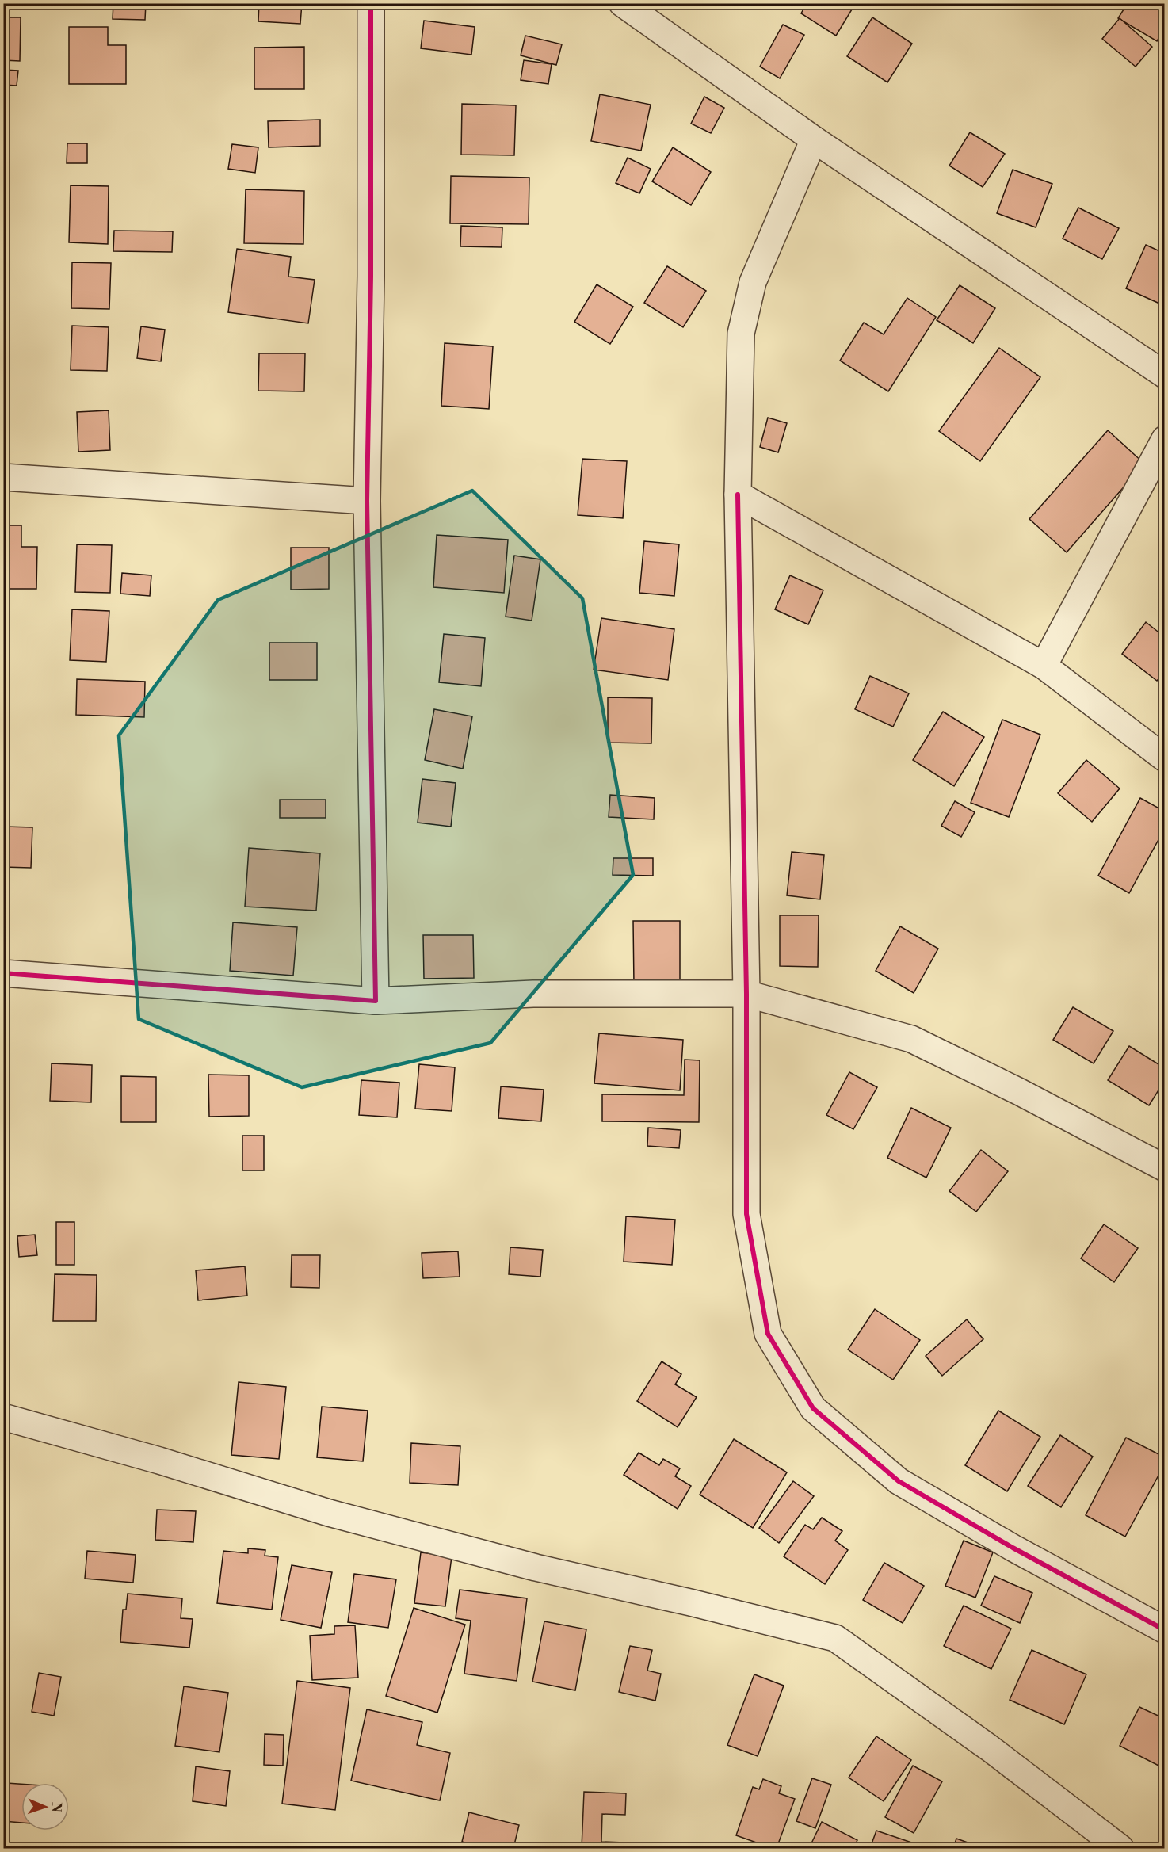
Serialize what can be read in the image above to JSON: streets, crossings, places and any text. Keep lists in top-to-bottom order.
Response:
{
  "north": "right"
}
